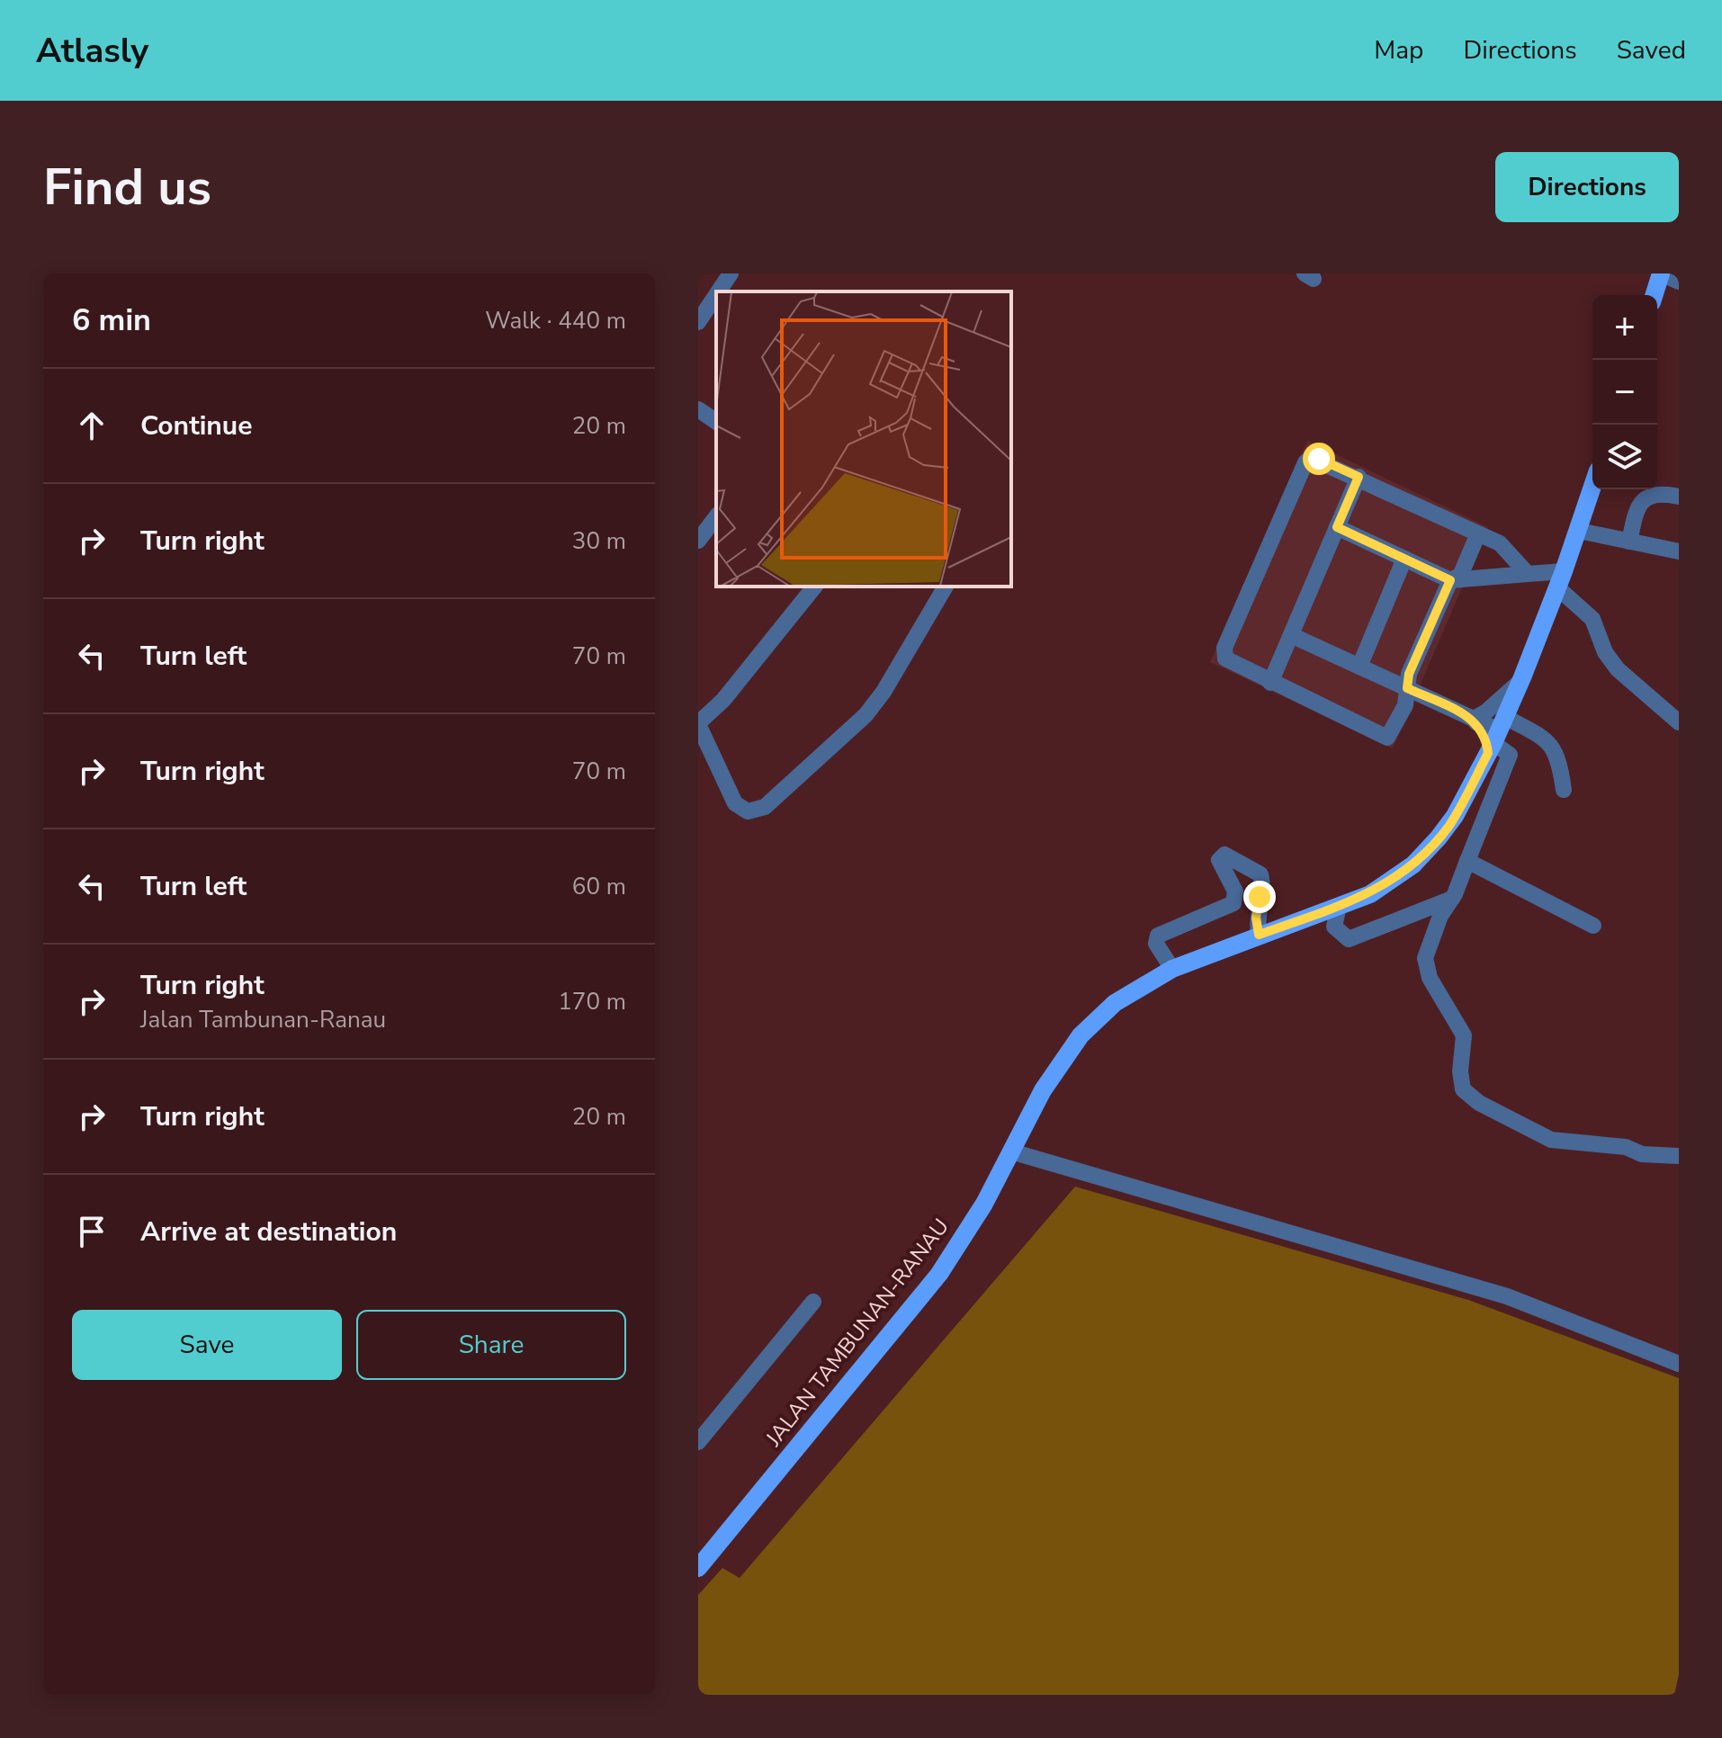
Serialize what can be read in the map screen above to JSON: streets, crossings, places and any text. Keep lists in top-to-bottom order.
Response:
{
  "streets": {
    "main road": ["JALAN TAMBUNAN-RANAU"]
  },
  "page": {
    "header": "Atlasly",
    "nav": ["Map", "Directions", "Saved"],
    "buttons": [
      "Directions",
      ["Save", "Share"]
    ],
    "title": "Find us",
    "heading": ["6 min", "Walk · 440 m"],
    "map_buttons": ["+", "−"],
    "list": [
      ["Continue", "20 m"],
      ["Turn right", "30 m"],
      ["Turn left", "70 m"],
      ["Turn right", "70 m"],
      ["Turn left", "60 m"],
      ["Turn right", "Jalan Tambunan-Ranau", "170 m"],
      ["Turn right", "20 m"],
      "Arrive at destination"
    ]
  }
}
